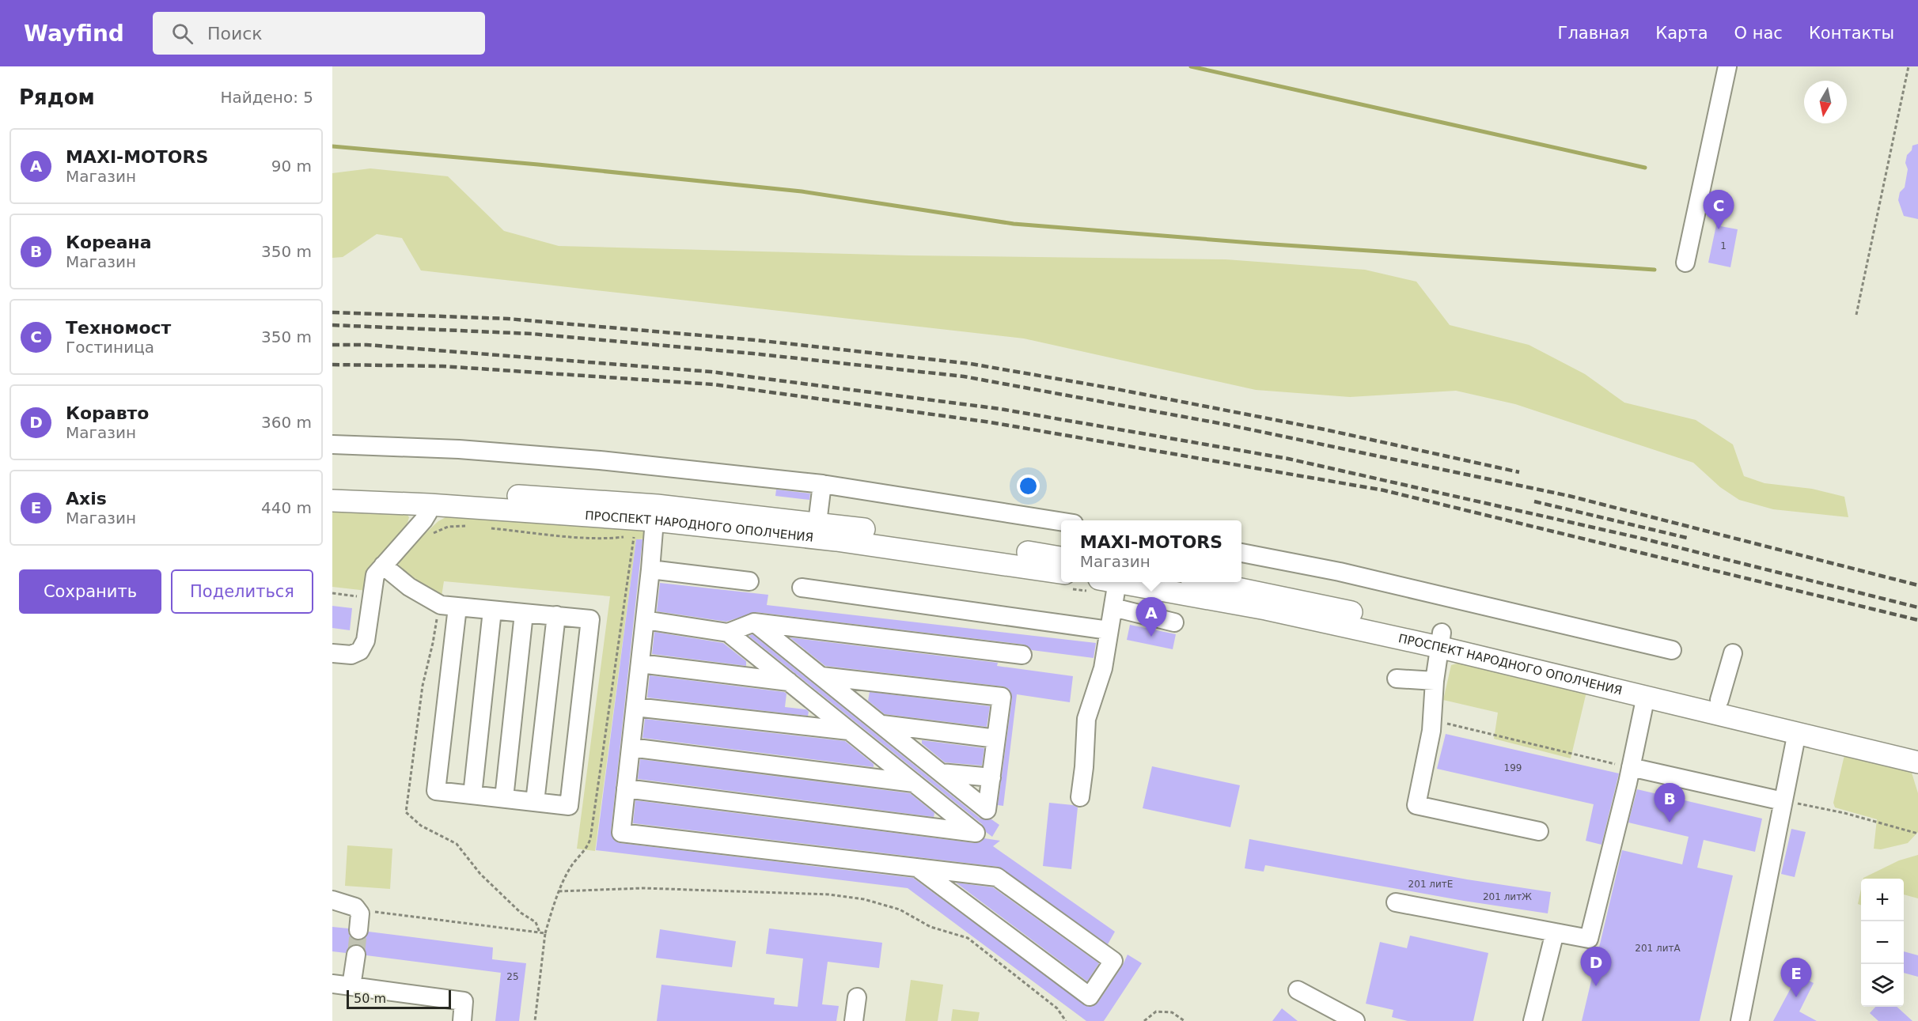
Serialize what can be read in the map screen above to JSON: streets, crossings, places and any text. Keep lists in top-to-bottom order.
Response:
{
  "streets": {
    "main road": ["ПРОСПЕКТ НАРОДНОГО ОПОЛЧЕНИЯ"]
  },
  "house_numbers": [
    "1",
    "199",
    "201 литЕ",
    "201 литЖ",
    "201 литА",
    "25"
  ],
  "scale_bar": "50 m",
  "north": "bottom",
  "page": {
    "header": "Wayfind",
    "search": "Поиск",
    "nav": [
      "Главная",
      "Карта",
      "О нас",
      "Контакты"
    ],
    "heading": ["Рядом", "Найдено: 5"],
    "list": [
      {
        "mark": "A",
        "name": "MAXI-MOTORS",
        "note": "Магазин",
        "value": "90 m"
      },
      {
        "mark": "B",
        "name": "Кореана",
        "note": "Магазин",
        "value": "350 m"
      },
      {
        "mark": "C",
        "name": "Техномост",
        "note": "Гостиница",
        "value": "350 m"
      },
      {
        "mark": "D",
        "name": "Коравто",
        "note": "Магазин",
        "value": "360 m"
      },
      {
        "mark": "E",
        "name": "Axis",
        "note": "Магазин",
        "value": "440 m"
      }
    ],
    "pins": [
      "C",
      "A",
      "B",
      "D",
      "E"
    ],
    "popup": ["MAXI-MOTORS", "Магазин"],
    "buttons": ["Сохранить", "Поделиться"],
    "map_buttons": ["+", "−"],
    "scale": "50 m"
  }
}
